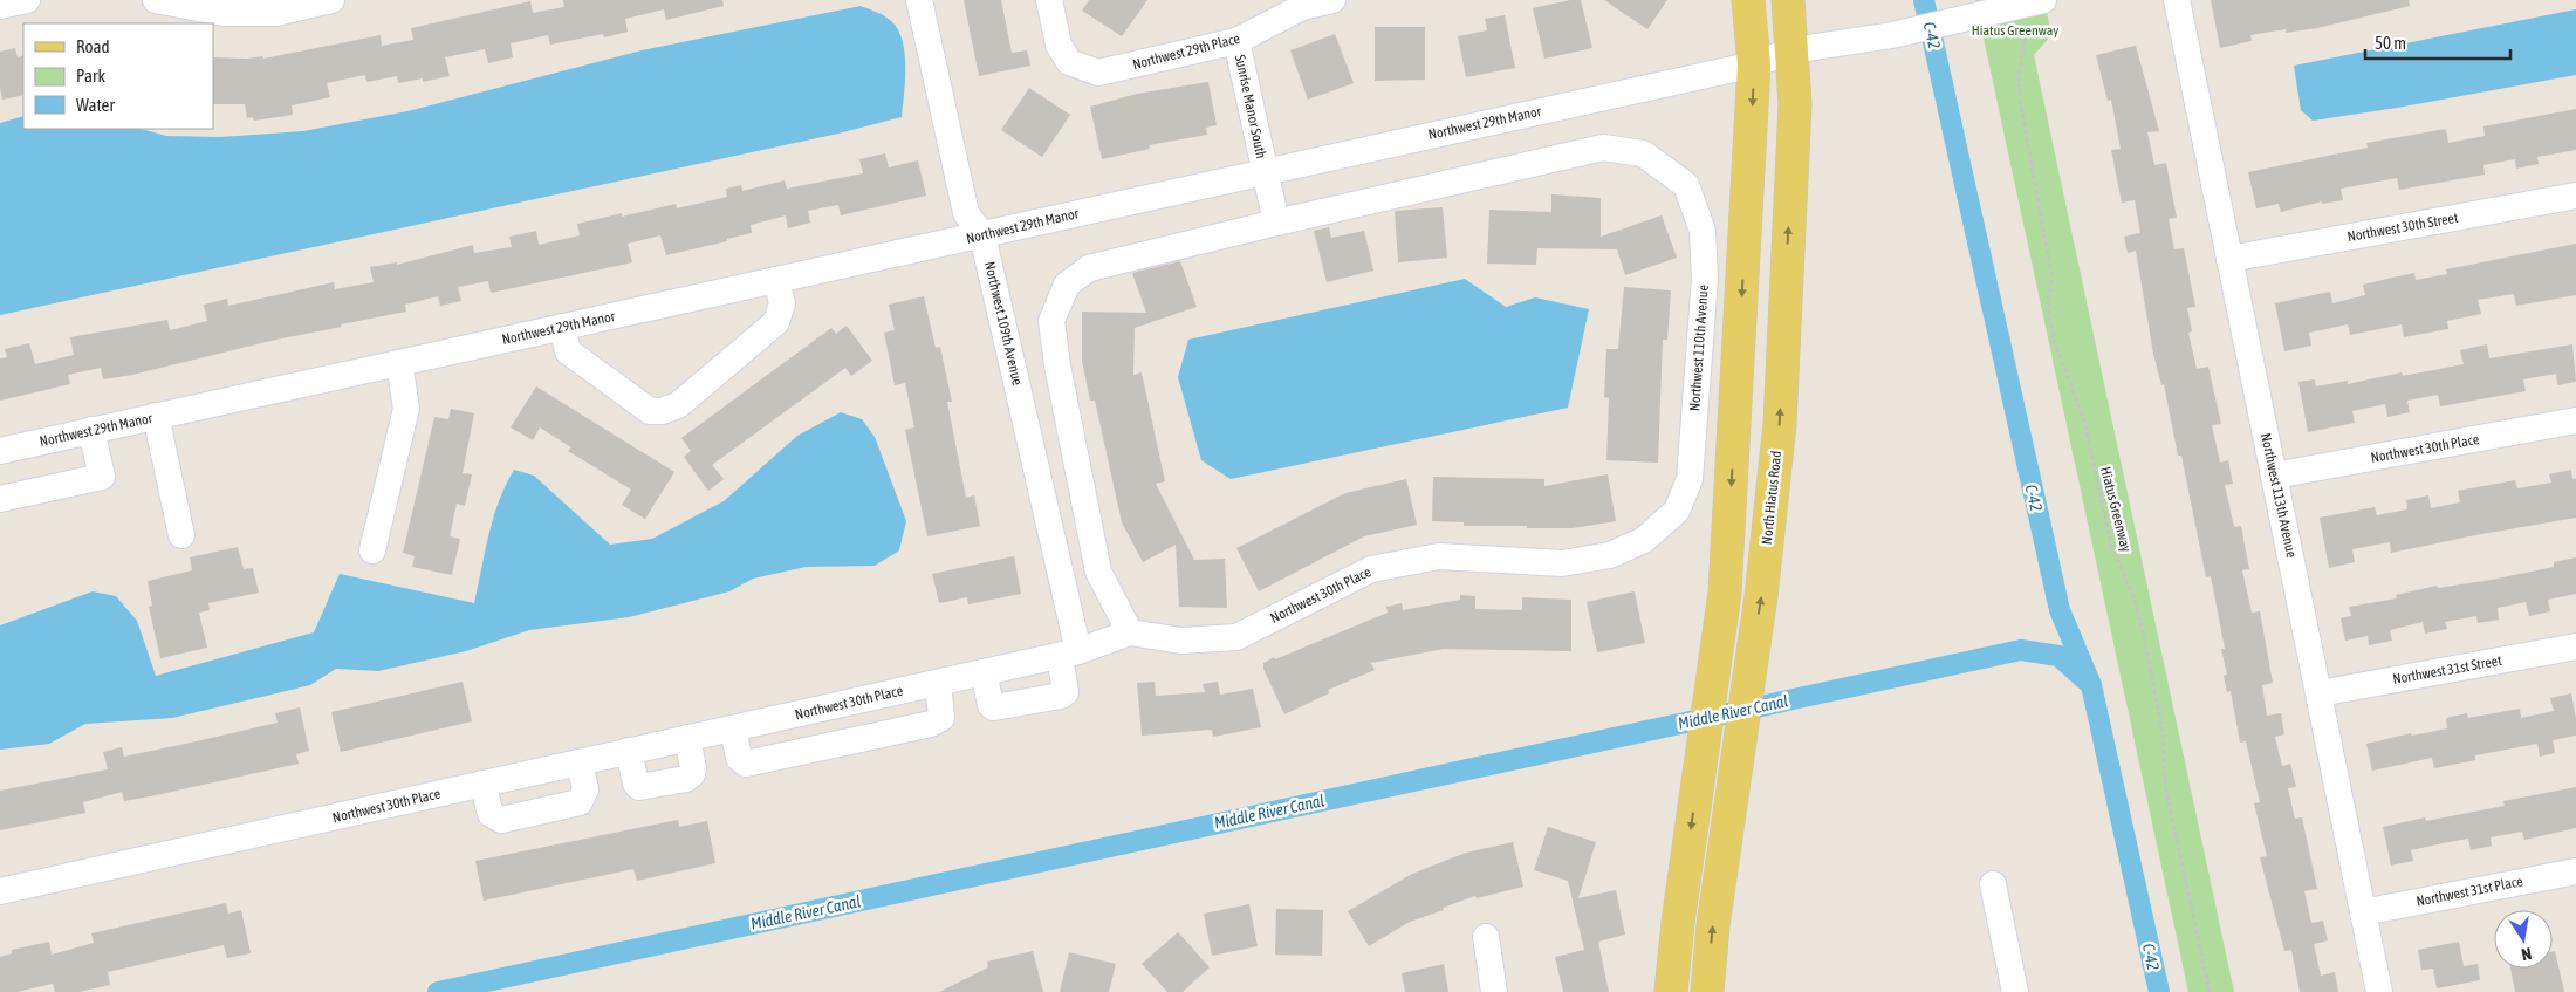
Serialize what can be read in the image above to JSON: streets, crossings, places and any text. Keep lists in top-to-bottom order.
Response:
{
  "streets": {
    "main road": ["North Hiatus Road"],
    "street": [
      "Northwest 29th Place",
      "Sunrise Manor South",
      "Northwest 29th Manor",
      "Northwest 30th Street",
      "Northwest 109th Avenue",
      "Northwest 110th Avenue",
      "Northwest 30th Place",
      "Northwest 113th Avenue",
      "Northwest 31st Street",
      "Northwest 31st Place"
    ],
    "path": ["Hiatus Greenway"]
  },
  "crossings": [
    ["Northwest 29th Place", "Sunrise Manor South"],
    ["Sunrise Manor South", "Northwest 29th Manor"],
    ["Sunrise Manor South", "Northwest 110th Avenue"],
    ["Northwest 29th Manor", "Northwest 109th Avenue"],
    ["Northwest 29th Manor", "North Hiatus Road"],
    ["Northwest 30th Street", "Northwest 113th Avenue"],
    ["Northwest 109th Avenue", "Northwest 30th Place"],
    ["Northwest 110th Avenue", "Northwest 30th Place"],
    ["Northwest 30th Place", "Northwest 113th Avenue"],
    ["Northwest 113th Avenue", "Northwest 31st Street"],
    ["Northwest 113th Avenue", "Northwest 31st Place"]
  ],
  "water": ["C-42", "Middle River Canal"],
  "parks": ["Hiatus Greenway"],
  "legend": ["Road", "Park", "Water"],
  "scale_bar": "50 m",
  "north": "bottom"
}
